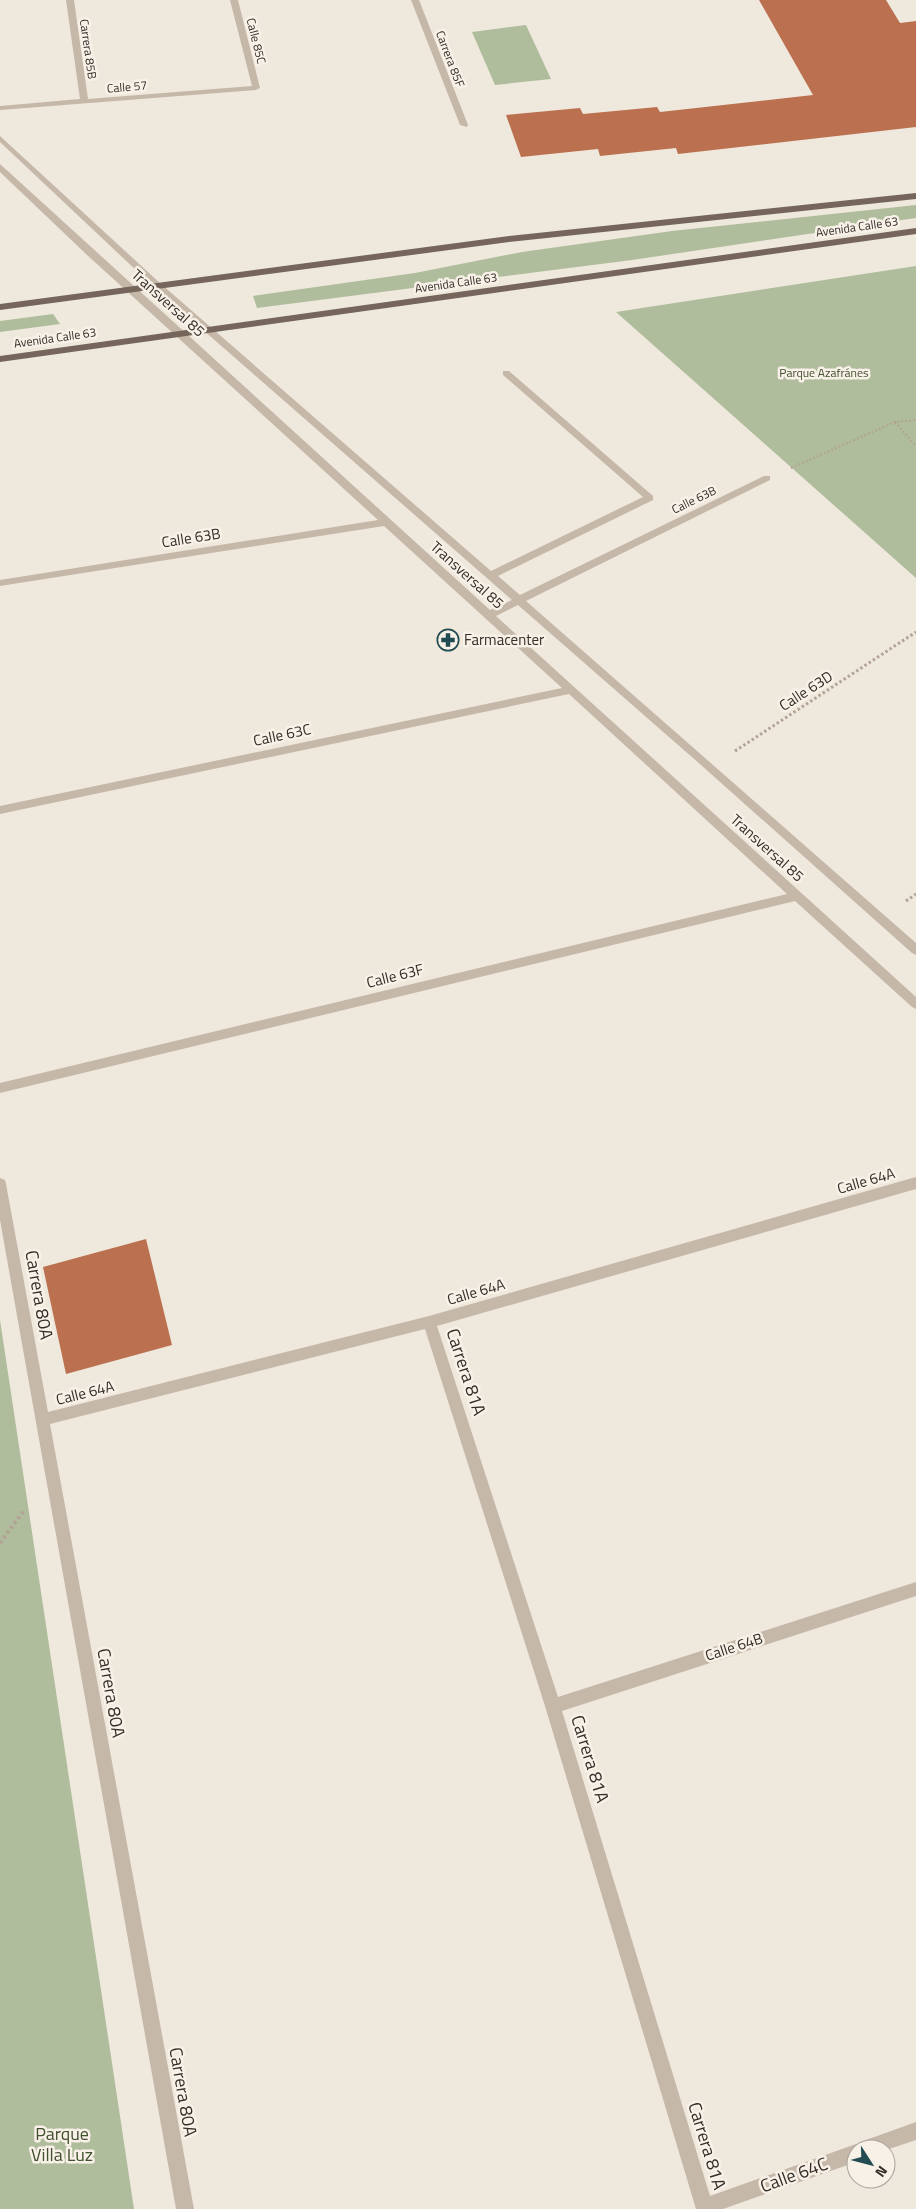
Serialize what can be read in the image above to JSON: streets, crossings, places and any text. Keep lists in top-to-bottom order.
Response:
{
  "streets": {
    "main road": ["Avenida Calle 63"],
    "street": [
      "Calle 85C",
      "Carrera 85B",
      "Carrera 85F",
      "Calle 57",
      "Transversal 85",
      "Calle 63B",
      "Calle 63C",
      "Calle 63F",
      "Calle 64A",
      "Carrera 80A",
      "Carrera 81A",
      "Calle 64B",
      "Calle 64C"
    ],
    "path": ["Calle 63D"]
  },
  "crossings": [
    ["Calle 85C", "Calle 57"],
    ["Carrera 85B", "Calle 57"],
    ["Avenida Calle 63", "Transversal 85"],
    ["Transversal 85", "Calle 63B"],
    ["Transversal 85", "Calle 63D"],
    ["Transversal 85", "Calle 63C"],
    ["Transversal 85", "Calle 63F"],
    ["Calle 64A", "Carrera 80A"],
    ["Calle 64A", "Carrera 81A"],
    ["Carrera 81A", "Calle 64B"],
    ["Carrera 81A", "Calle 64C"]
  ],
  "parks": ["Parque Azafránes", "Parque Villa Luz"],
  "places": {
    "pharmacy": ["Farmacenter"]
  },
  "north": "bottom right"
}
